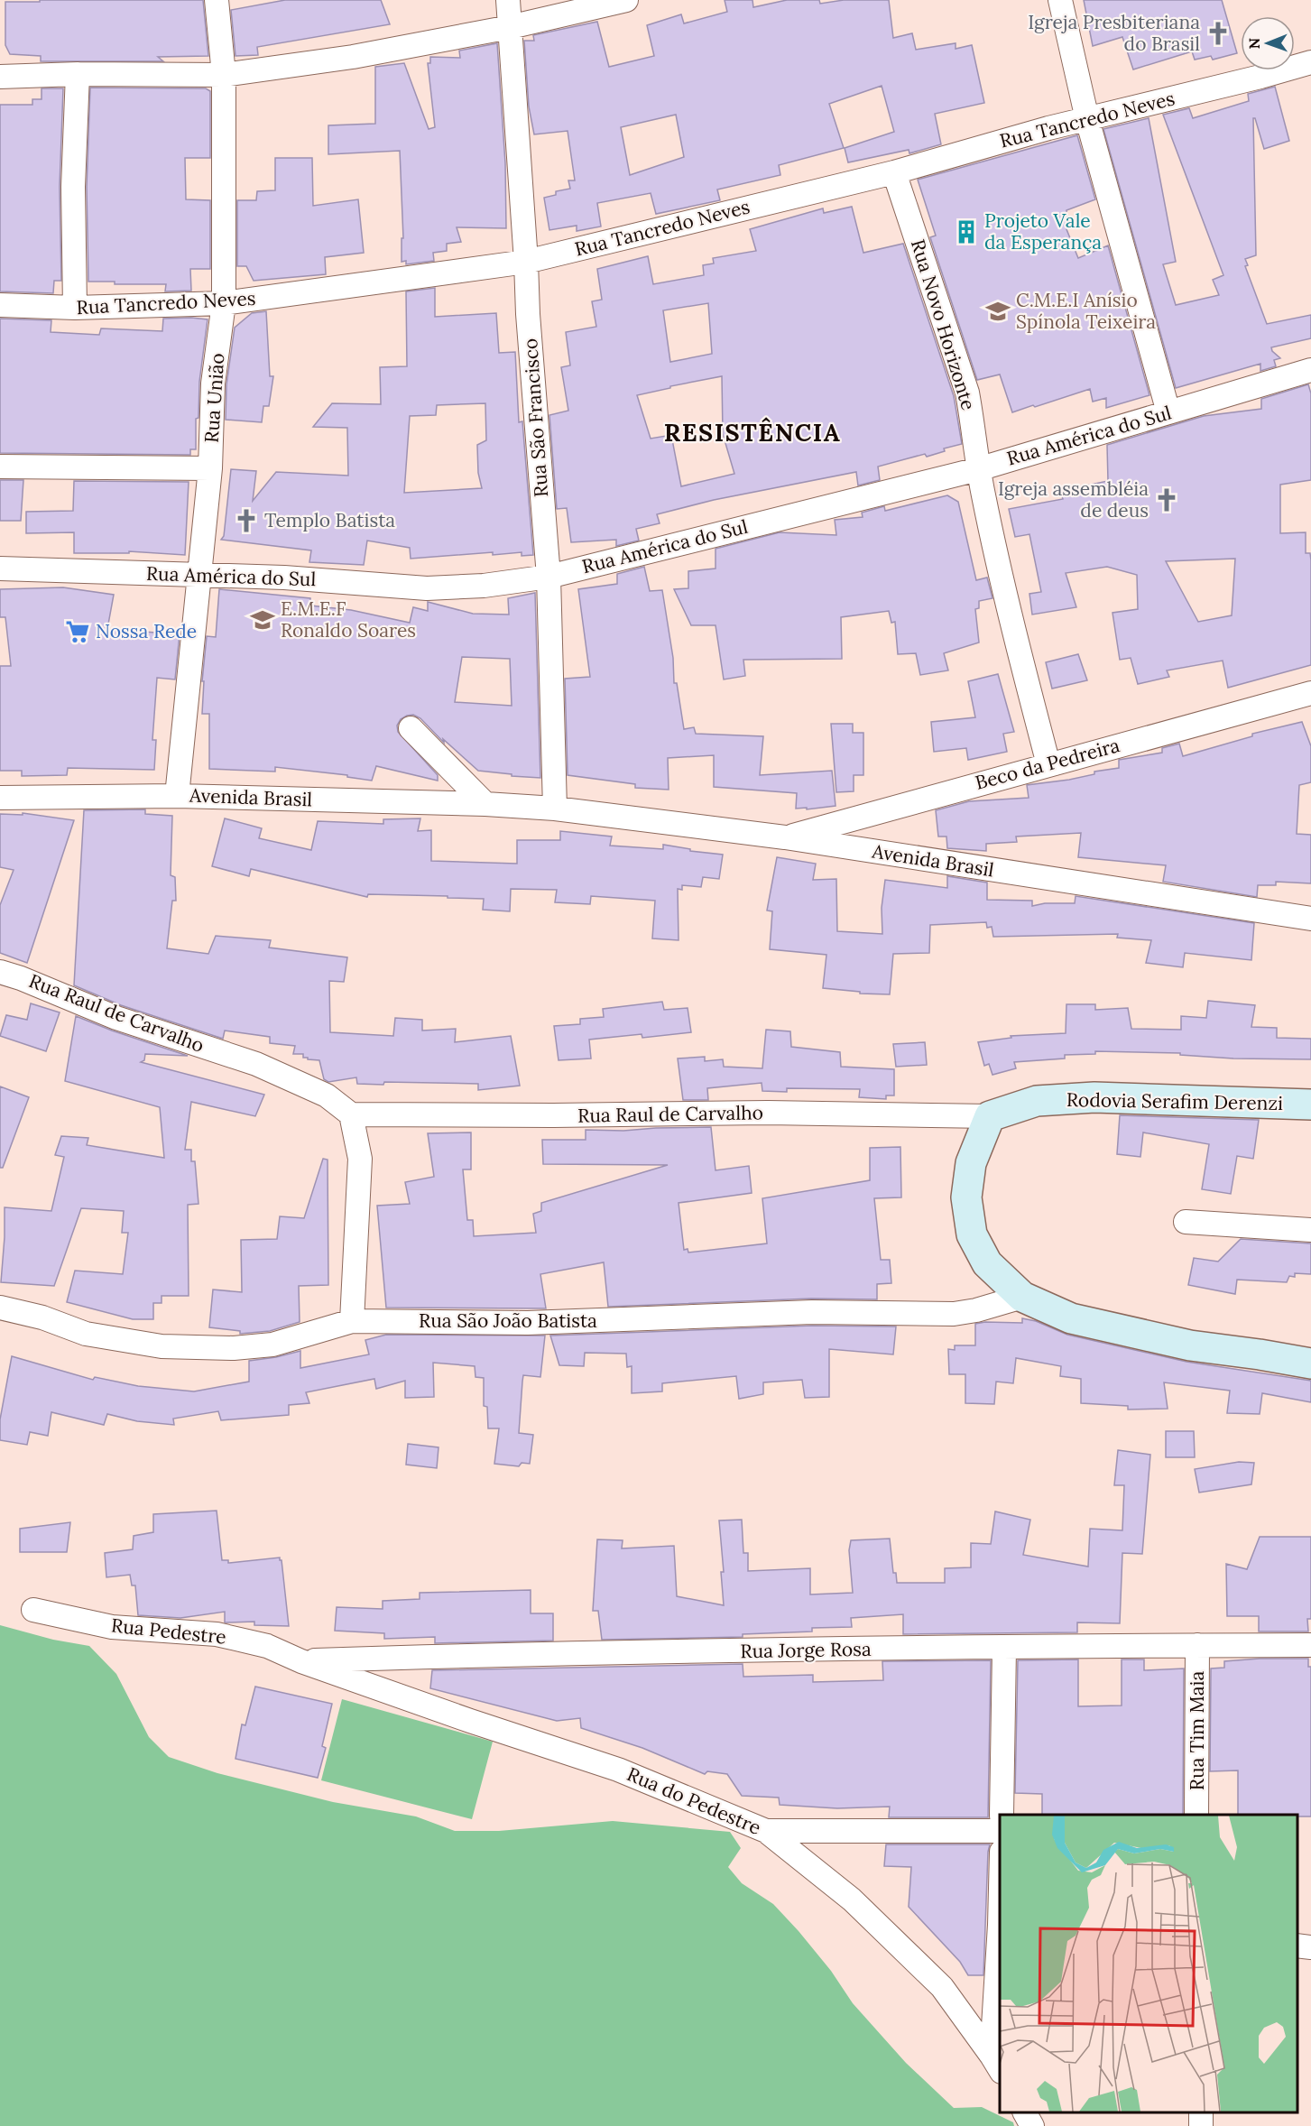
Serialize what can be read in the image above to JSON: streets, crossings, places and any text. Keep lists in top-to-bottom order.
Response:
{
  "streets": {
    "main road": ["Rodovia Serafim Derenzi"],
    "street": [
      "Rua Tancredo Neves",
      "Rua Novo Horizonte",
      "Rua União",
      "Rua São Francisco",
      "Rua América do Sul",
      "Beco da Pedreira",
      "Avenida Brasil",
      "Rua Raul de Carvalho",
      "Rua São João Batista",
      "Rua Pedestre",
      "Rua Jorge Rosa",
      "Rua Tim Maia",
      "Rua do Pedestre"
    ]
  },
  "crossings": [
    ["Rua Tancredo Neves", "Rua Novo Horizonte"],
    ["Rua Tancredo Neves", "Rua União"],
    ["Rua Tancredo Neves", "Rua São Francisco"],
    ["Rua Novo Horizonte", "Rua América do Sul"],
    ["Rua Novo Horizonte", "Beco da Pedreira"],
    ["Rua União", "Rua América do Sul"],
    ["Rua União", "Avenida Brasil"],
    ["Rua São Francisco", "Rua América do Sul"],
    ["Rua São Francisco", "Avenida Brasil"],
    ["Beco da Pedreira", "Avenida Brasil"],
    ["Rua Raul de Carvalho", "Rodovia Serafim Derenzi"],
    ["Rua Pedestre", "Rua Jorge Rosa"],
    ["Rua Pedestre", "Rua do Pedestre"],
    ["Rua Jorge Rosa", "Rua Tim Maia"],
    ["Rua Jorge Rosa", "Rua do Pedestre"]
  ],
  "districts": ["RESISTÊNCIA"],
  "places": {
    "church": ["Igreja Presbiteriana do Brasil", "Igreja assembléia de deus", "Templo Batista"],
    "building": ["Projeto Vale da Esperança"],
    "school or university": ["C.M.E.I Anísio Spínola Teixeira", "E.M.E.F Ronaldo Soares"],
    "supermarket": ["Nossa Rede"]
  },
  "north": "left"
}
